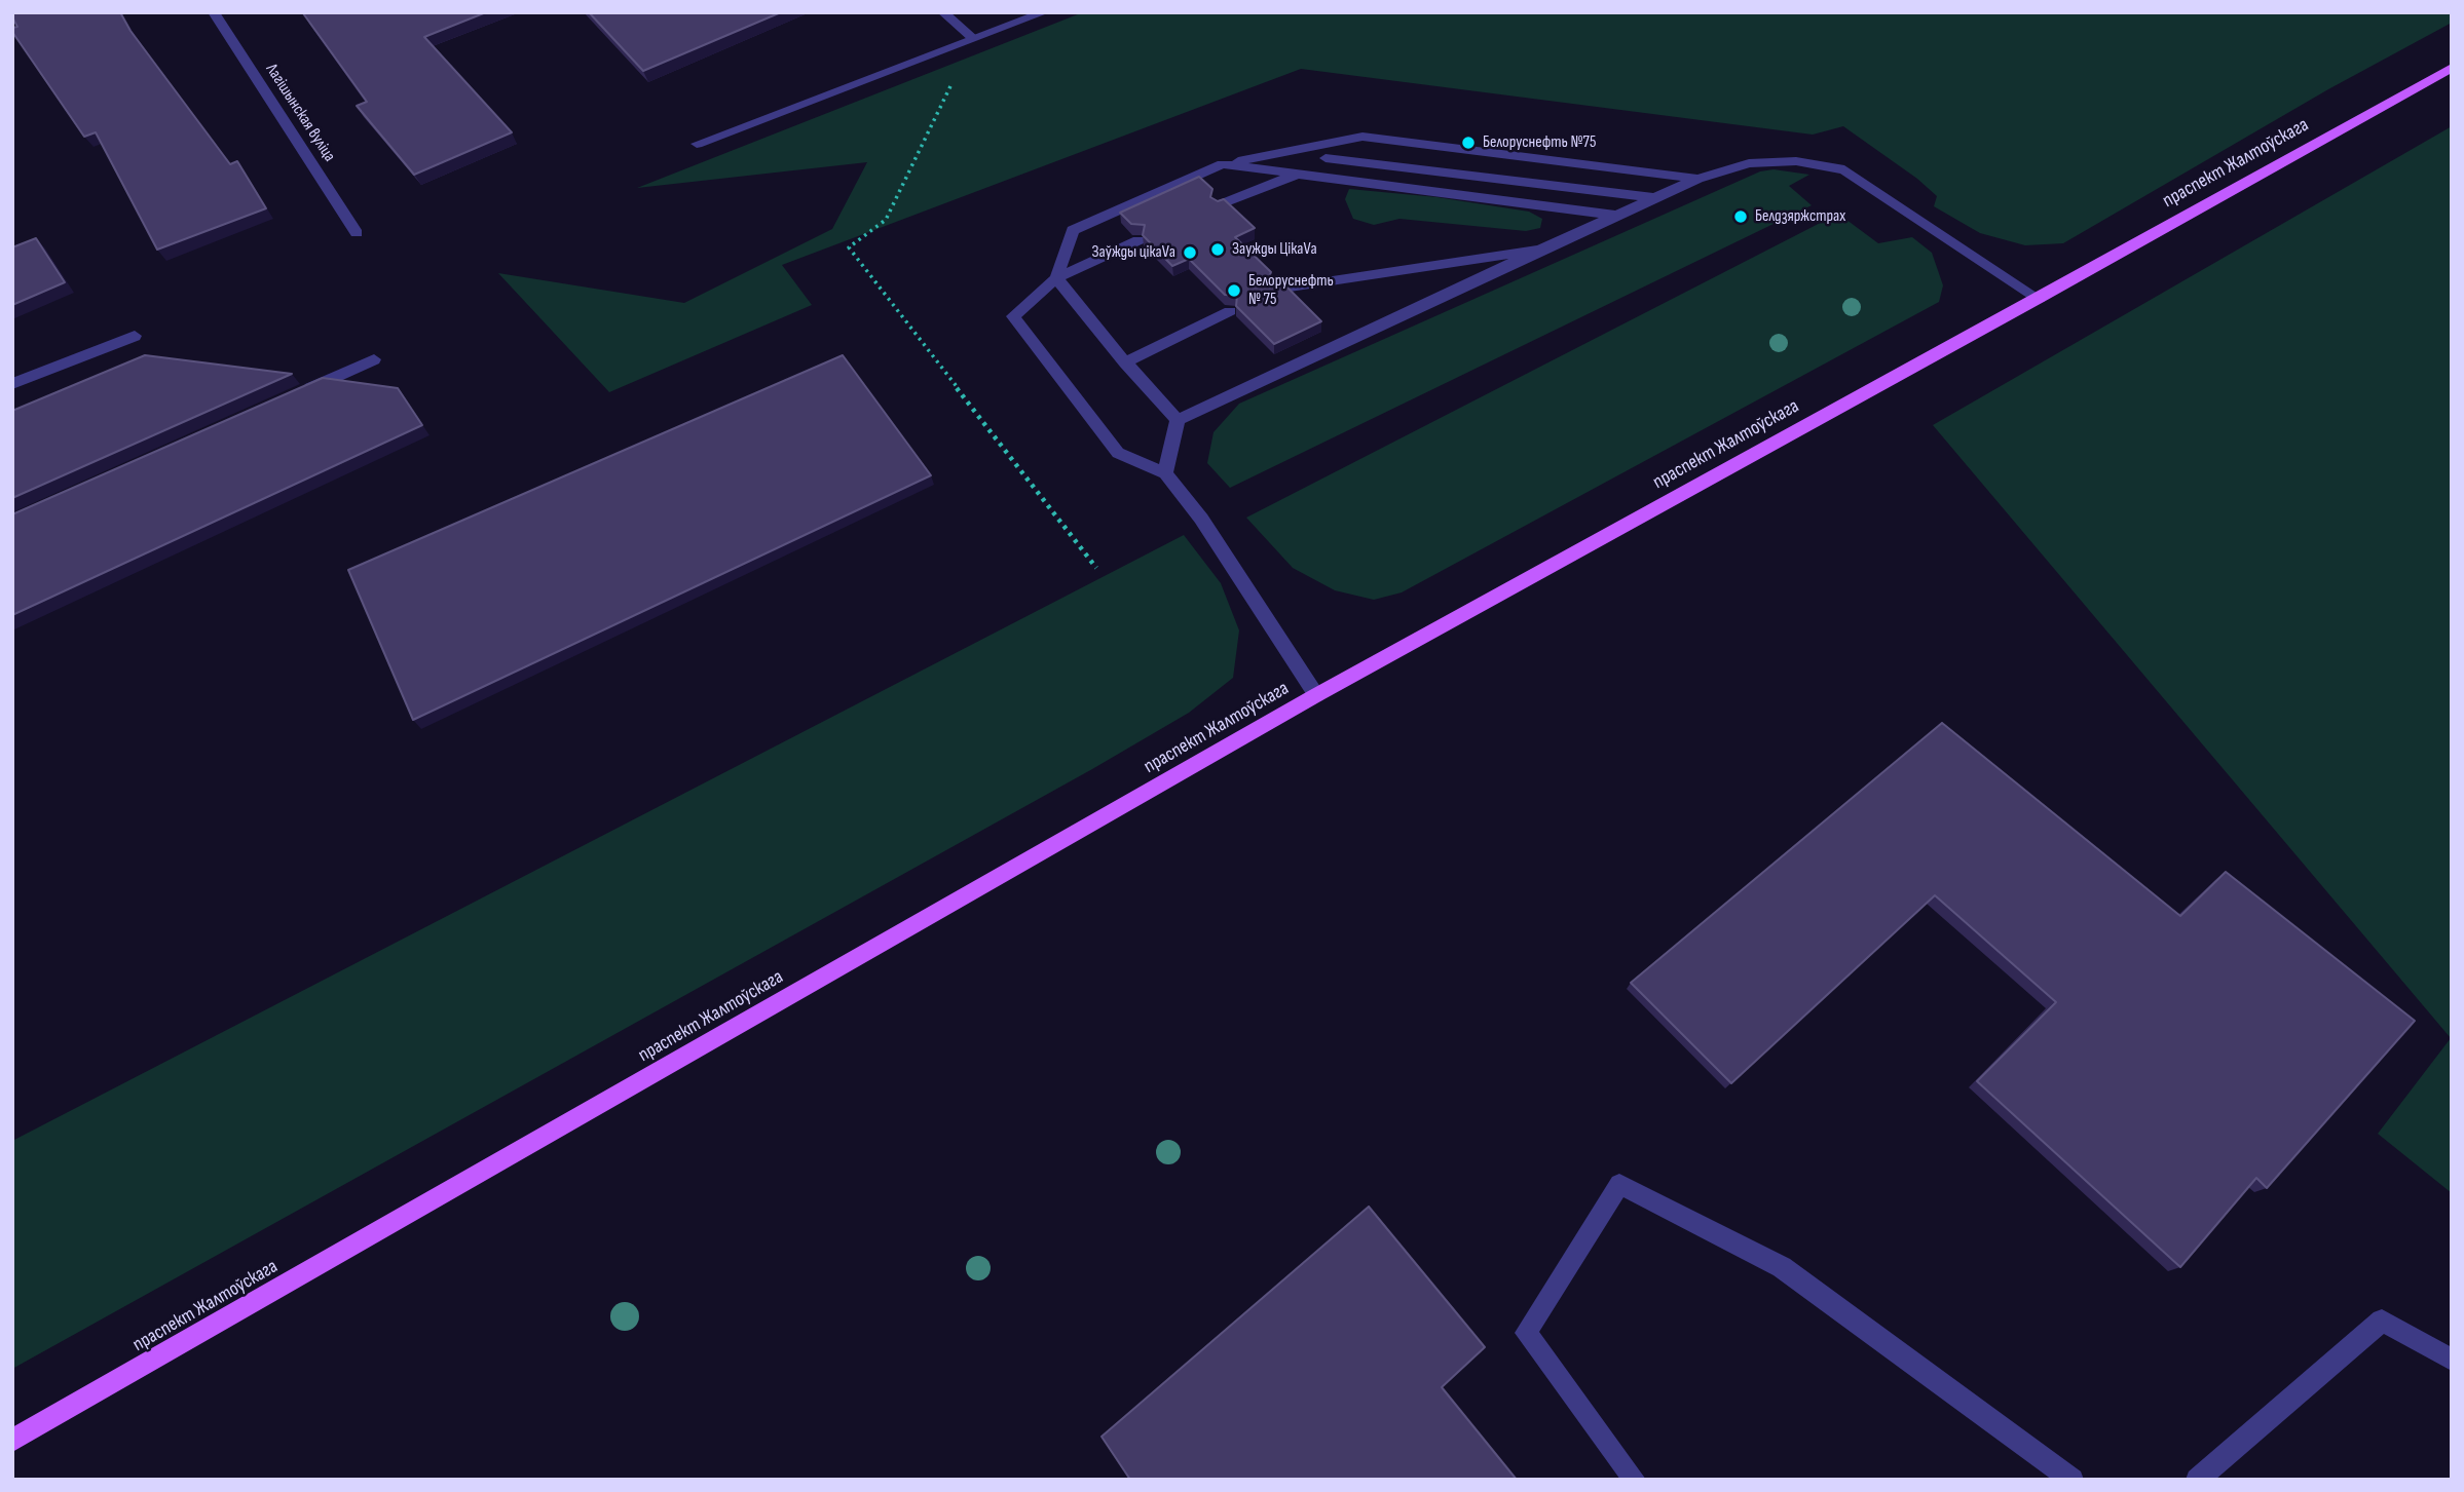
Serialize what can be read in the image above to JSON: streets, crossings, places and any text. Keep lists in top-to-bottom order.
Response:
{
  "streets": {
    "main road": ["праспект Жалтоўскага"],
    "street": ["Лагішынская вуліца"]
  },
  "places": [
    "Белоруснефть №75",
    "Белдзяржстрах",
    "Заужды ЦікаVа",
    "Заўжды цікаVа",
    "Белоруснефть № 75"
  ]
}
